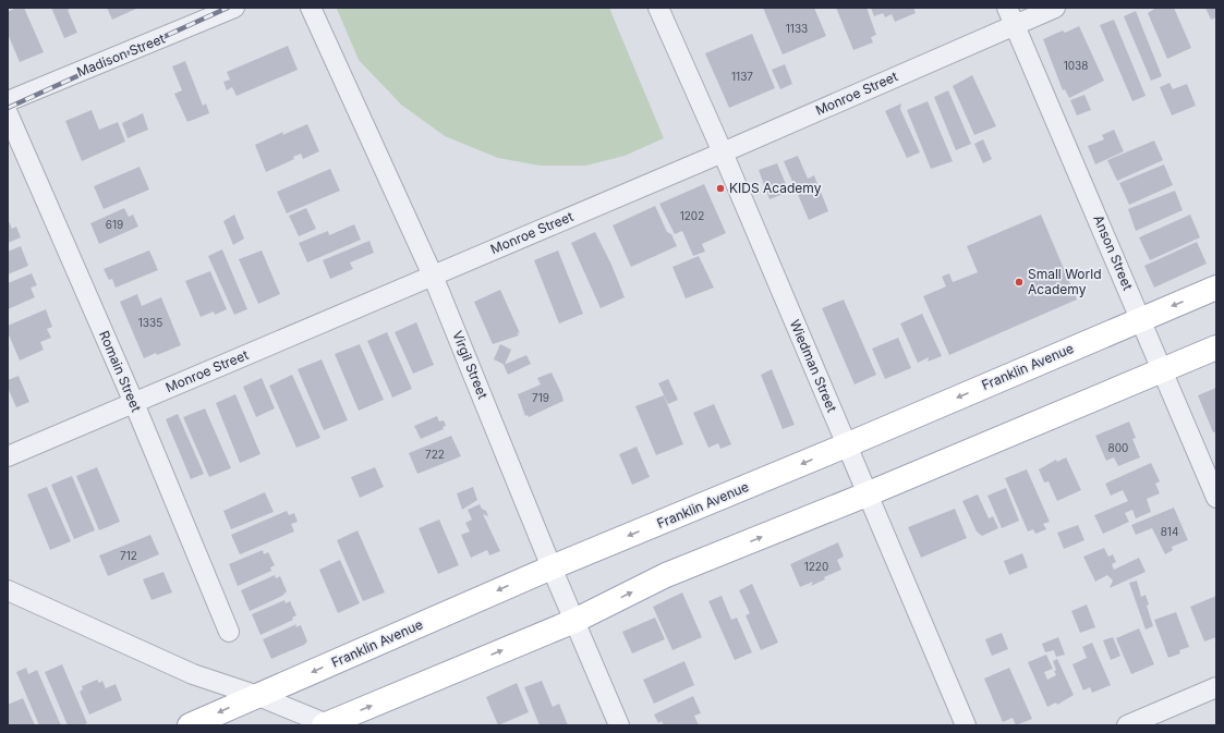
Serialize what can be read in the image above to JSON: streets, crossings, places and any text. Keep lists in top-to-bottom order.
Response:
{
  "streets": {
    "main road": ["Franklin Avenue"],
    "street": [
      "Madison Street",
      "Monroe Street",
      "Anson Street",
      "Virgil Street",
      "Wiedman Street",
      "Romain Street"
    ]
  },
  "crossings": [
    ["Monroe Street", "Anson Street"],
    ["Monroe Street", "Virgil Street"],
    ["Monroe Street", "Wiedman Street"],
    ["Monroe Street", "Romain Street"],
    ["Anson Street", "Franklin Avenue"],
    ["Virgil Street", "Franklin Avenue"],
    ["Wiedman Street", "Franklin Avenue"]
  ],
  "places": ["KIDS Academy", "Small World Academy"],
  "house_numbers": [
    "1133",
    "1038",
    "1137",
    "1202",
    "619",
    "1335",
    "719",
    "800",
    "722",
    "814",
    "712",
    "1220"
  ]
}
